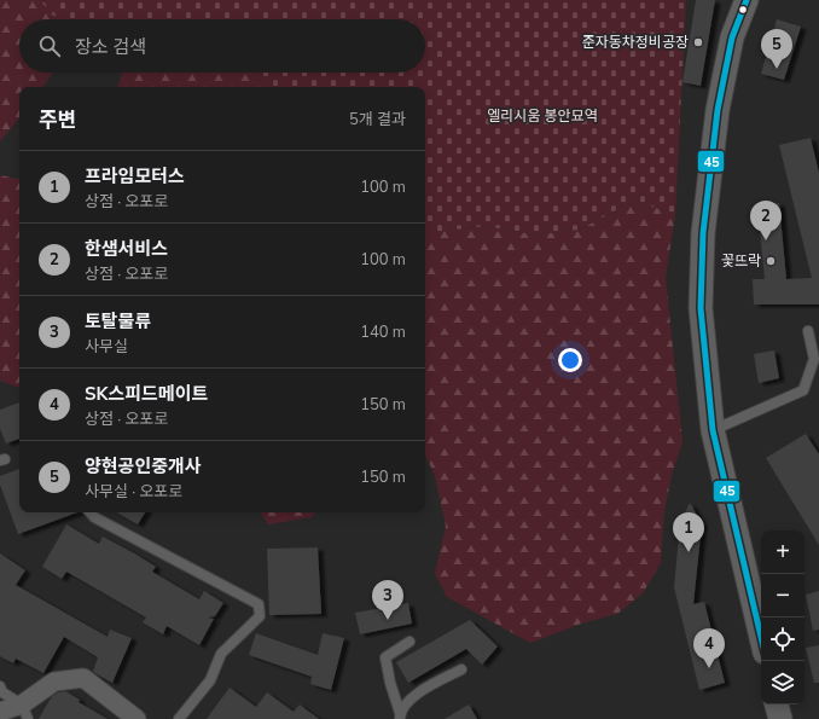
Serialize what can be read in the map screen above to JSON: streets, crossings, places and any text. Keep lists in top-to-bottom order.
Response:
{
  "parks": ["엘리시움 봉안묘역"],
  "places": ["준자동차정비공장", "꽃뜨락"],
  "lines": ["transit line 45"],
  "page": {
    "search": "장소 검색",
    "pins": [
      "5",
      "2",
      "1",
      "3",
      "4"
    ],
    "heading": ["주변", "5개 결과"],
    "list": [
      {
        "mark": "1",
        "name": "프라임모터스",
        "note": "상점 · 오포로",
        "value": "100 m"
      },
      {
        "mark": "2",
        "name": "한샘서비스",
        "note": "상점 · 오포로",
        "value": "100 m"
      },
      {
        "mark": "3",
        "name": "토탈물류",
        "note": "사무실",
        "value": "140 m"
      },
      {
        "mark": "4",
        "name": "SK스피드메이트",
        "note": "상점 · 오포로",
        "value": "150 m"
      },
      {
        "mark": "5",
        "name": "양현공인중개사",
        "note": "사무실 · 오포로",
        "value": "150 m"
      }
    ],
    "map_buttons": ["+", "−"]
  }
}
